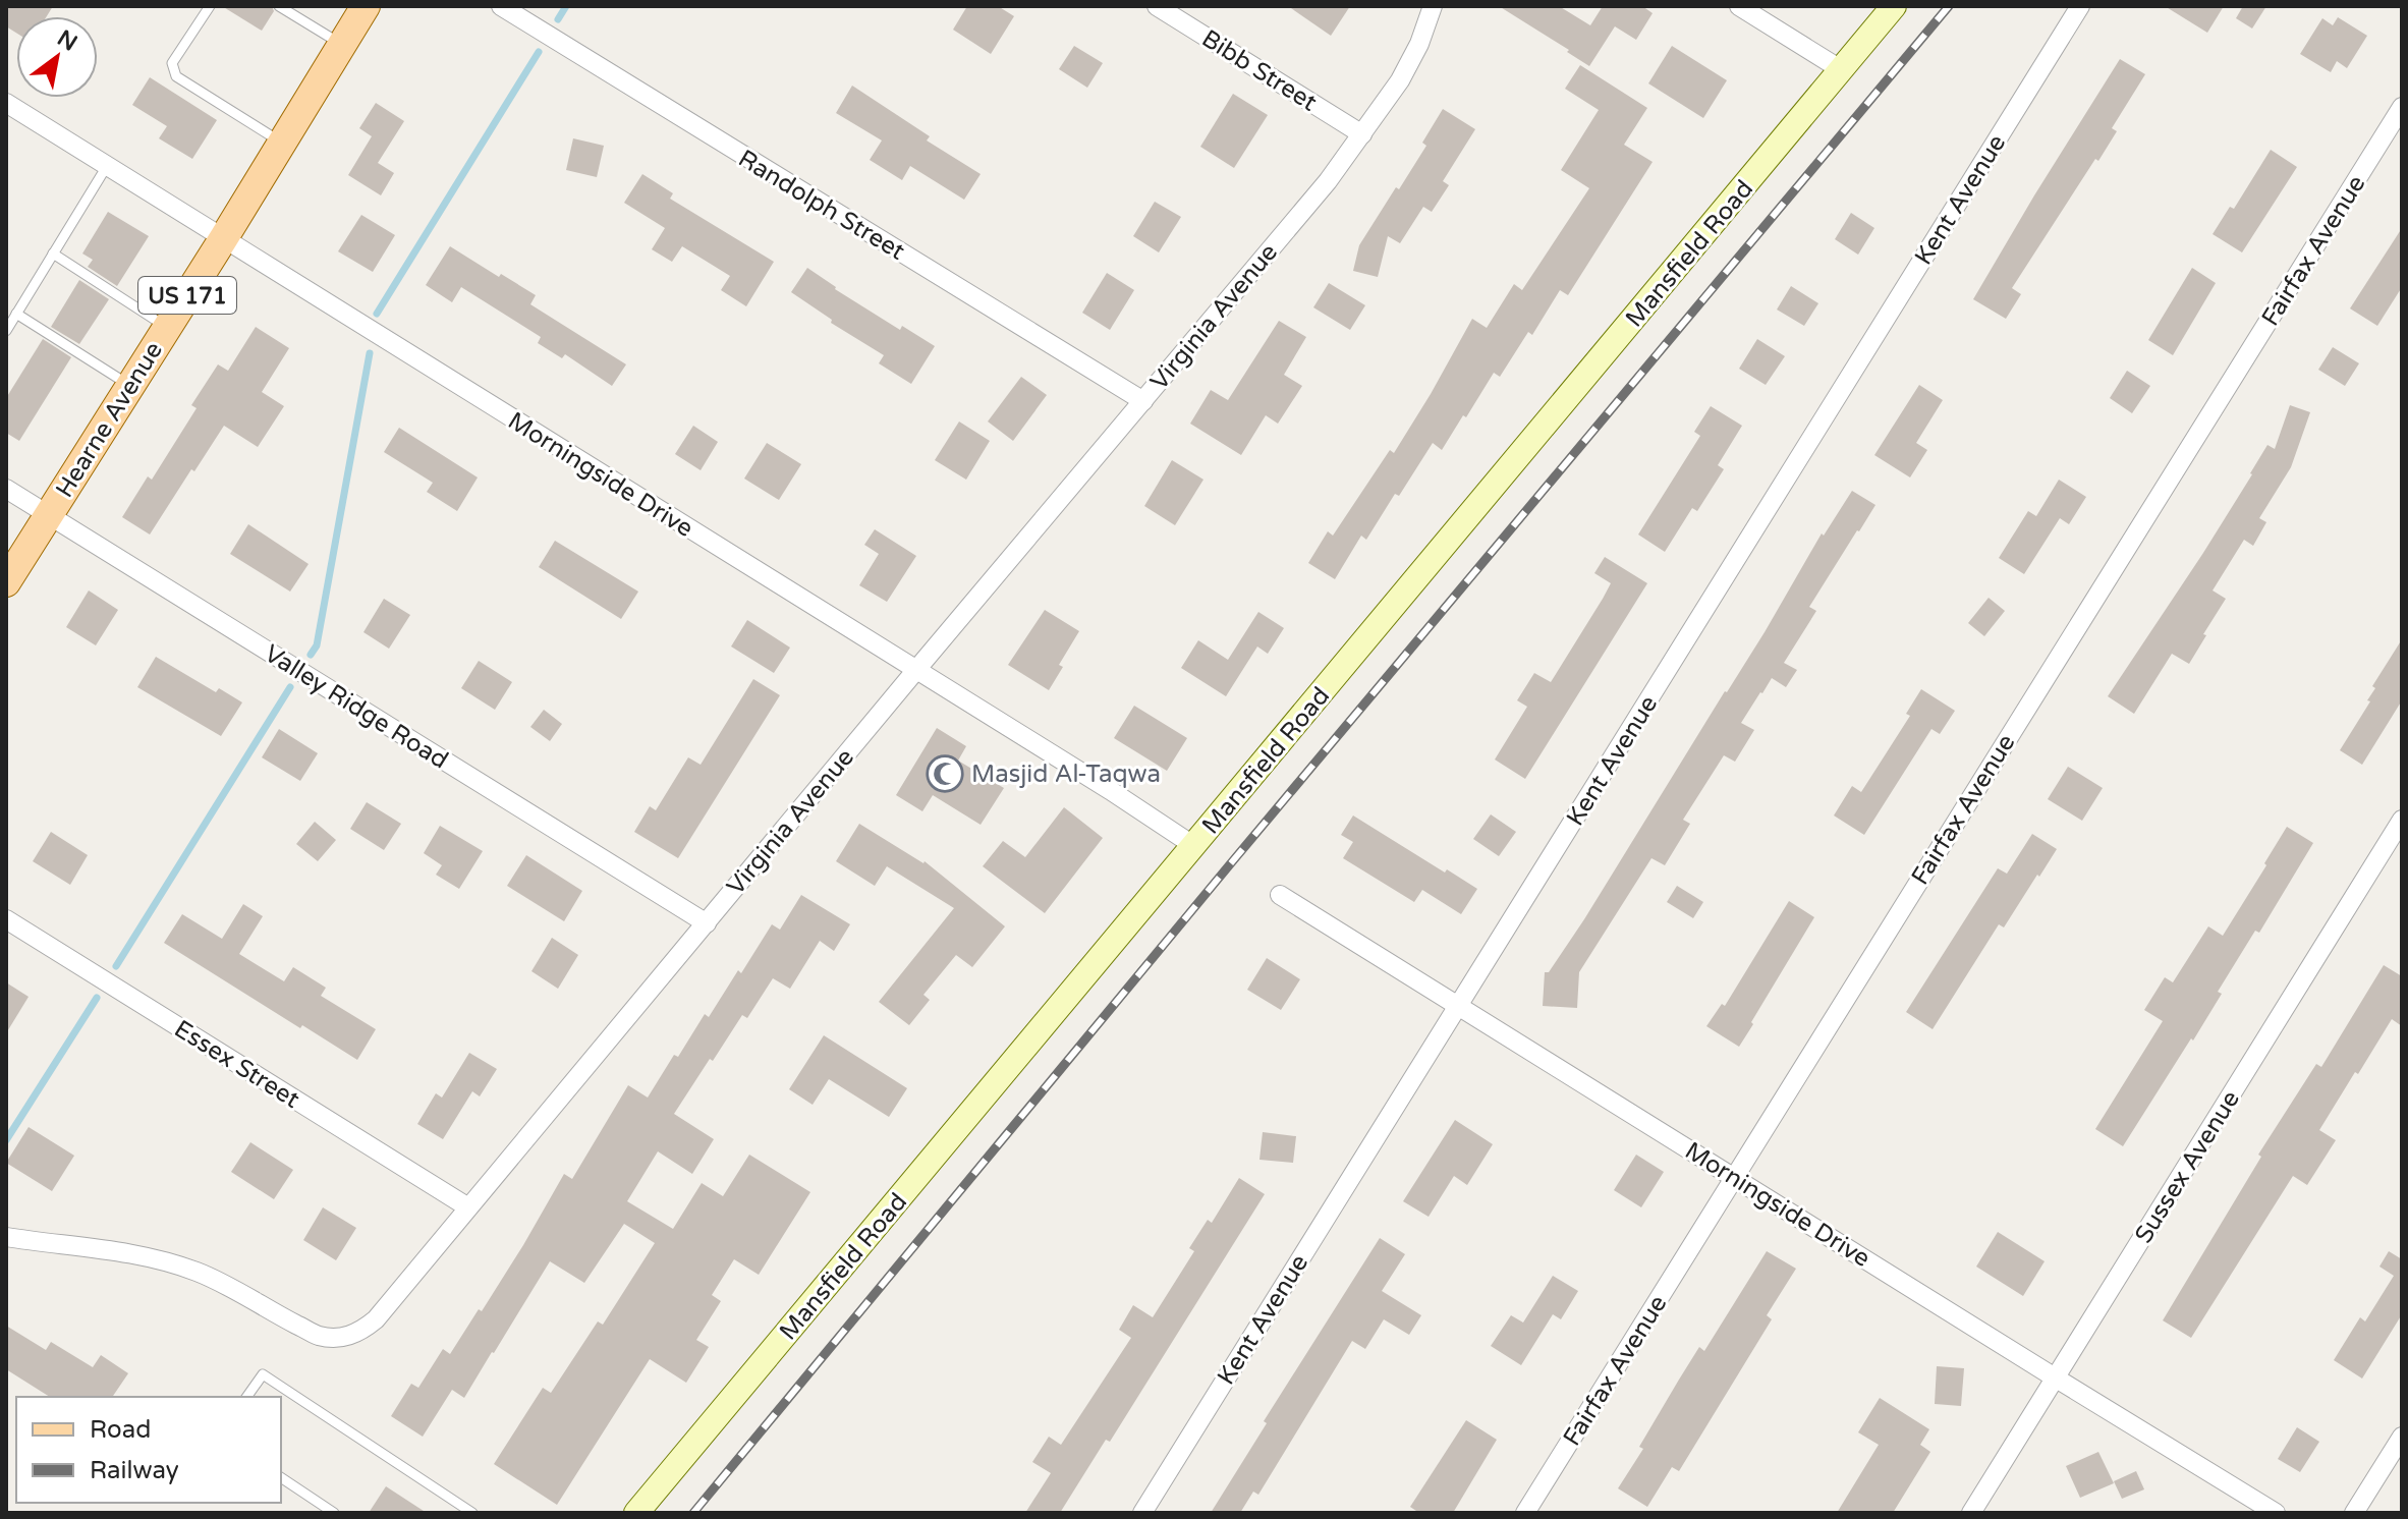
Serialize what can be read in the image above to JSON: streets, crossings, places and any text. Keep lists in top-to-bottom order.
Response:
{
  "streets": {
    "main road": ["Mansfield Road", "US 171", "Hearne Avenue"],
    "street": [
      "Bibb Street",
      "Kent Avenue",
      "Randolph Street",
      "Fairfax Avenue",
      "Virginia Avenue",
      "Morningside Drive",
      "Valley Ridge Road",
      "Essex Street",
      "Sussex Avenue"
    ]
  },
  "crossings": [
    ["Bibb Street", "Virginia Avenue"],
    ["Kent Avenue", "Morningside Drive"],
    ["Randolph Street", "Virginia Avenue"],
    ["Fairfax Avenue", "Morningside Drive"],
    ["Mansfield Road", "Morningside Drive"],
    ["Virginia Avenue", "Morningside Drive"],
    ["Virginia Avenue", "Valley Ridge Road"],
    ["Virginia Avenue", "Essex Street"],
    ["Hearne Avenue", "Morningside Drive"],
    ["Hearne Avenue", "Valley Ridge Road"],
    ["Morningside Drive", "Sussex Avenue"]
  ],
  "places": {
    "mosque": ["Masjid Al-Taqwa"]
  },
  "legend": ["Road", "Railway"],
  "north": "top right"
}
